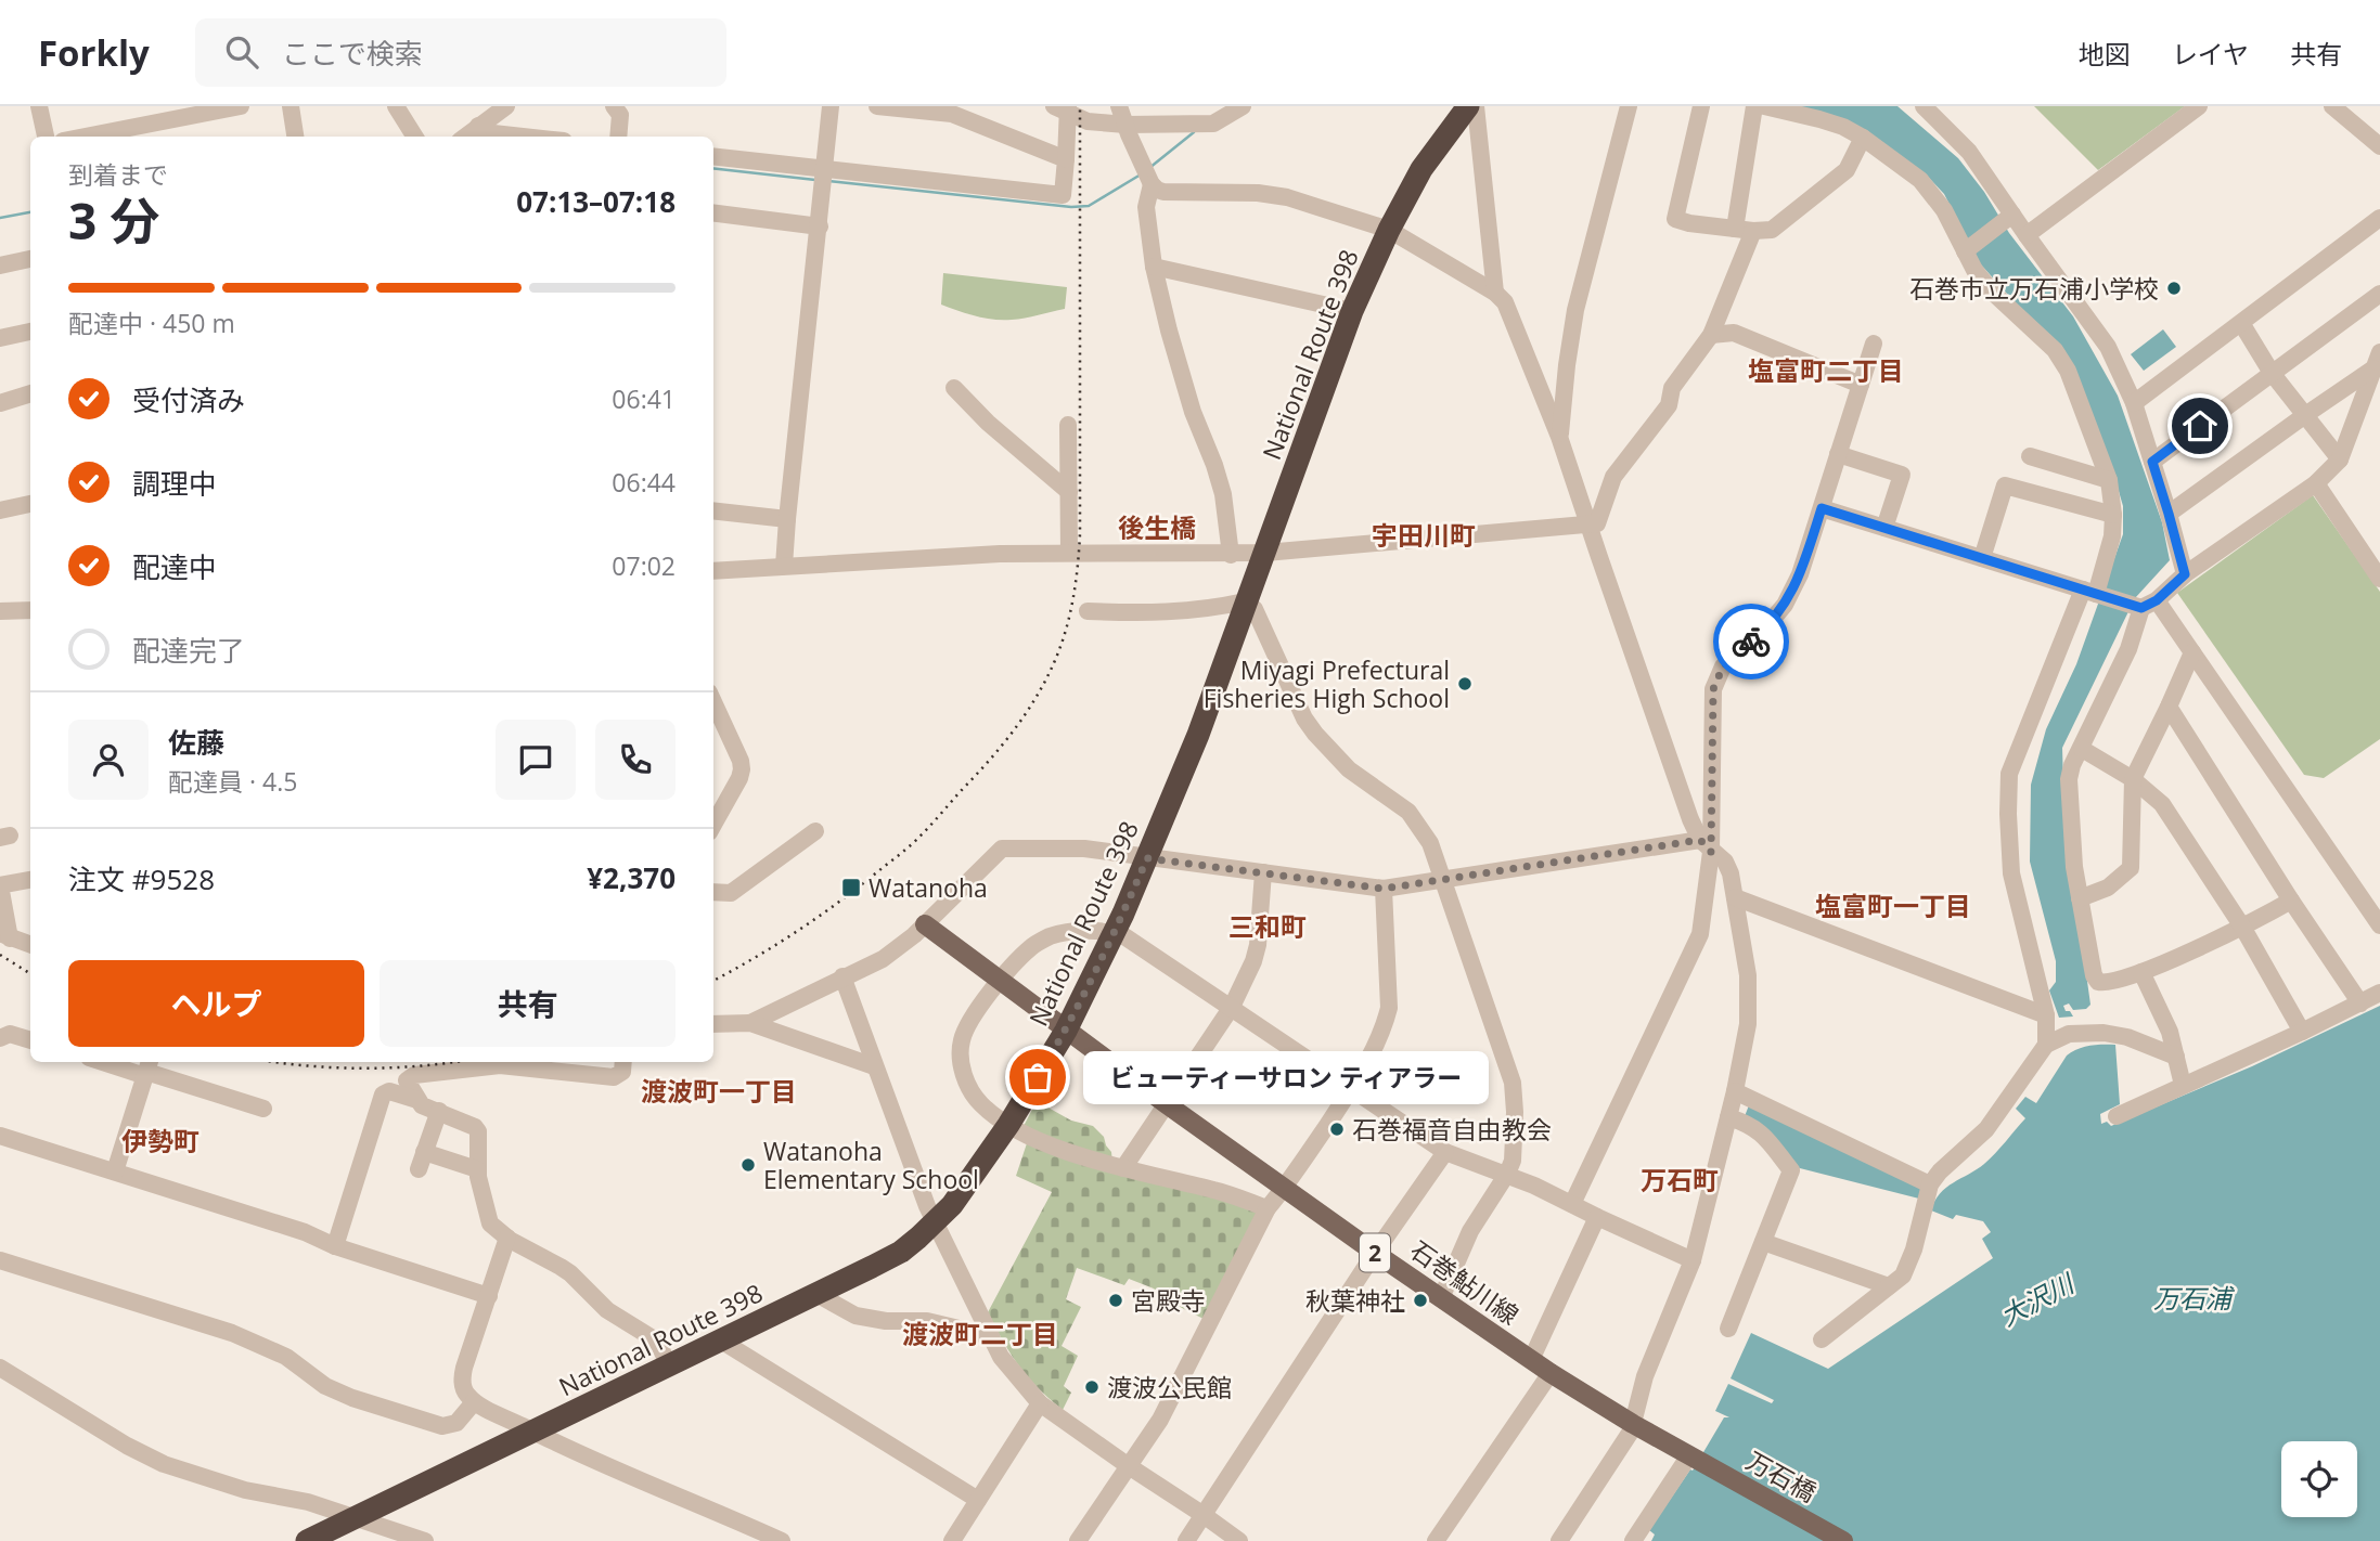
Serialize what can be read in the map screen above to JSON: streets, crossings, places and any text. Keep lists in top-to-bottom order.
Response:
{
  "streets": {
    "highway": ["National Route 398"],
    "main road": ["2", "石巻鮎川線", "万石橋"]
  },
  "crossings": [
    ["National Route 398", "石巻鮎川線"],
    ["石巻鮎川線", "万石橋"]
  ],
  "districts": [
    "塩富町二丁目",
    "後生橋",
    "宇田川町",
    "塩富町一丁目",
    "三和町",
    "渡波町一丁目",
    "伊勢町",
    "万石町",
    "渡波町二丁目"
  ],
  "water": ["万石浦", "大沢川"],
  "places": {
    "other": [
      "石巻市立万石浦小学校",
      "Miyagi Prefectural Fisheries High School",
      "ビューティーサロン ティアラー",
      "石巻福音自由教会",
      "Watanoha Elementary School",
      "宮殿寺",
      "秋葉神社",
      "渡波公民館"
    ],
    "transit": ["Watanoha"]
  },
  "page": {
    "header": "Forkly",
    "search": "ここで検索",
    "nav": ["地図", "レイヤ", "共有"],
    "heading": ["3 分", "到着まで", "07:13–07:18"],
    "panel": [
      "佐藤",
      "配達員 · 4.5",
      "注文 #9528",
      "¥2,370"
    ],
    "bar": "配達中 · 450 m",
    "list": [
      ["受付済み", "06:41"],
      ["調理中", "06:44"],
      ["配達中", "07:02"],
      "配達完了"
    ],
    "buttons": ["ヘルプ", "共有"],
    "bubble": "ビューティーサロン ティアラー"
  }
}
